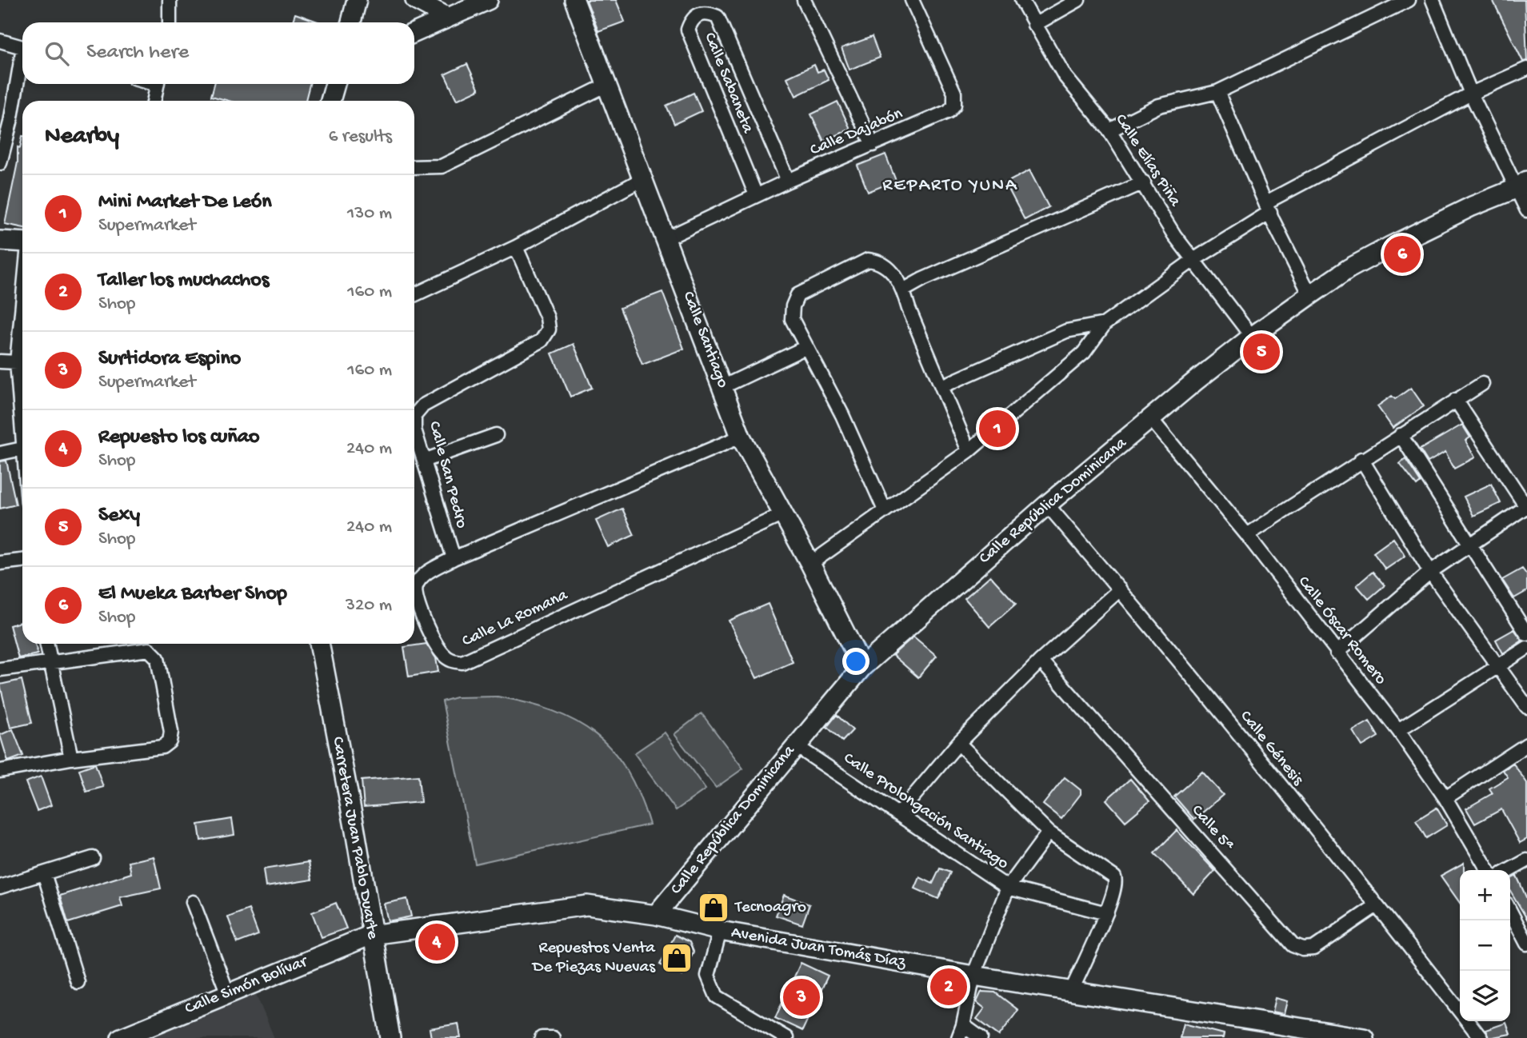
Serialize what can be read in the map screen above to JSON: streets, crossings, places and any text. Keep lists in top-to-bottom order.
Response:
{
  "streets": {
    "street": [
      "Calle Sabaneta",
      "Calle Dajabón",
      "Calle Elías Piña",
      "Calle Santiago",
      "Calle San Pedro",
      "Calle República Dominicana",
      "Calle La Romana",
      "Calle Óscar Romero",
      "Calle Génesis",
      "Calle Prolongación Santiago",
      "Calle 5ª",
      "Carretera Juan Pablo Duarte",
      "Avenida Juan Tomás Díaz",
      "Calle Simón Bolívar"
    ]
  },
  "crossings": [
    ["Calle Sabaneta", "Calle Dajabón"],
    ["Calle Dajabón", "Calle Santiago"],
    ["Calle Elías Piña", "Calle República Dominicana"],
    ["Calle Santiago", "Calle República Dominicana"],
    ["Calle Santiago", "Calle La Romana"],
    ["Calle San Pedro", "Calle La Romana"],
    ["Calle República Dominicana", "Calle Óscar Romero"],
    ["Calle República Dominicana", "Calle Génesis"],
    ["Calle República Dominicana", "Calle Prolongación Santiago"],
    ["Calle República Dominicana", "Avenida Juan Tomás Díaz"],
    ["Calle Génesis", "Calle 5ª"],
    ["Carretera Juan Pablo Duarte", "Avenida Juan Tomás Díaz"],
    ["Carretera Juan Pablo Duarte", "Calle Simón Bolívar"],
    ["Avenida Juan Tomás Díaz", "Calle Simón Bolívar"]
  ],
  "districts": ["REPARTO YUNA"],
  "places": {
    "shop": ["Tecnoagro", "Repuestos Venta De Piezas Nuevas"]
  },
  "page": {
    "search": "Search here",
    "heading": ["Nearby", "6 results"],
    "list": [
      {
        "mark": "1",
        "name": "Mini Market De León",
        "note": "Supermarket",
        "value": "130 m"
      },
      {
        "mark": "2",
        "name": "Taller los muchachos",
        "note": "Shop",
        "value": "160 m"
      },
      {
        "mark": "3",
        "name": "Surtidora Espino",
        "note": "Supermarket",
        "value": "160 m"
      },
      {
        "mark": "4",
        "name": "Repuesto los cuñao",
        "note": "Shop",
        "value": "240 m"
      },
      {
        "mark": "5",
        "name": "Sexy",
        "note": "Shop",
        "value": "240 m"
      },
      {
        "mark": "6",
        "name": "El Mueka Barber Shop",
        "note": "Shop",
        "value": "320 m"
      }
    ],
    "pins": [
      "6",
      "5",
      "1",
      "4",
      "2",
      "3"
    ],
    "map_buttons": ["+", "−"]
  }
}
